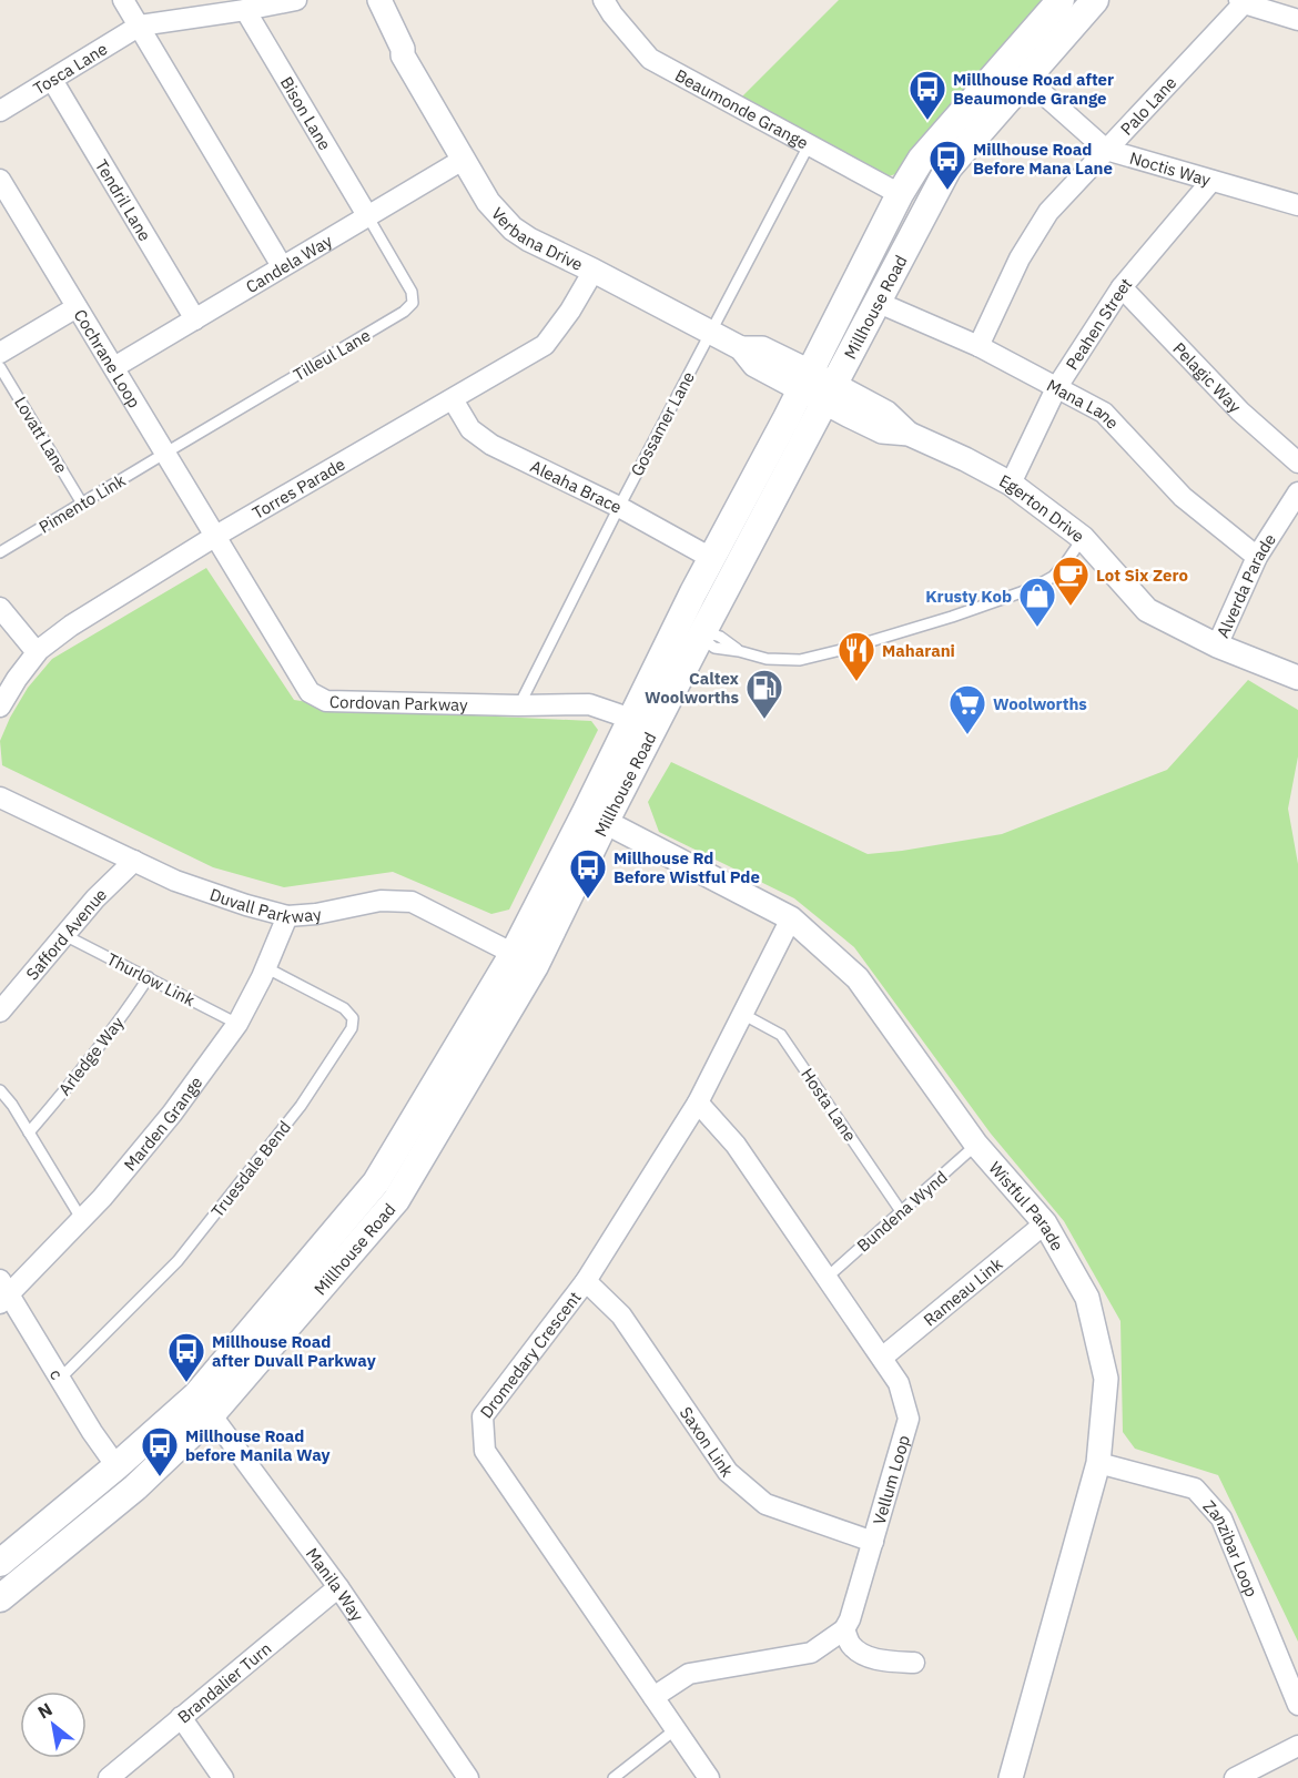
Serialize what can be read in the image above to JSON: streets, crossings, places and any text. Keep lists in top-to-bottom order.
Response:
{
  "streets": {
    "main road": ["Millhouse Road"],
    "street": [
      "Tosca Lane",
      "Palo Lane",
      "Beaumonde Grange",
      "Bison Lane",
      "Noctis Way",
      "Tendril Lane",
      "Verbana Drive",
      "Candela Way",
      "Peahen Street",
      "Cochrane Loop",
      "Pelagic Way",
      "Mana Lane",
      "Aleaha Brace",
      "Torres Parade",
      "Egerton Drive",
      "Alverda Parade",
      "Cordovan Parkway",
      "Duvall Parkway",
      "Safford Avenue",
      "Marden Grange",
      "Wistful Parade",
      "Rameau Link",
      "Dromedary Crescent",
      "c",
      "Saxon Link",
      "Vellum Loop",
      "Zanzibar Loop",
      "Manila Way",
      "Brandalier Turn"
    ],
    "lane": [
      "Tilleul Lane",
      "Gossamer Lane",
      "Lovatt Lane",
      "Pimento Link",
      "Thurlow Link",
      "Arledge Way",
      "Hosta Lane",
      "Truesdale Bend",
      "Bundena Wynd"
    ]
  },
  "crossings": [
    ["Tosca Lane", "Tendril Lane"],
    ["Palo Lane", "Noctis Way"],
    ["Palo Lane", "Mana Lane"],
    ["Beaumonde Grange", "Millhouse Road"],
    ["Beaumonde Grange", "Gossamer Lane"],
    ["Bison Lane", "Candela Way"],
    ["Bison Lane", "Tilleul Lane"],
    ["Noctis Way", "Millhouse Road"],
    ["Noctis Way", "Peahen Street"],
    ["Tendril Lane", "Candela Way"],
    ["Verbana Drive", "Candela Way"],
    ["Verbana Drive", "Millhouse Road"],
    ["Verbana Drive", "Gossamer Lane"],
    ["Verbana Drive", "Torres Parade"],
    ["Verbana Drive", "Egerton Drive"],
    ["Candela Way", "Tilleul Lane"],
    ["Candela Way", "Cochrane Loop"],
    ["Millhouse Road", "Mana Lane"],
    ["Millhouse Road", "Aleaha Brace"],
    ["Millhouse Road", "Egerton Drive"],
    ["Millhouse Road", "Cordovan Parkway"],
    ["Millhouse Road", "Duvall Parkway"],
    ["Millhouse Road", "Wistful Parade"],
    ["Millhouse Road", "c"],
    ["Millhouse Road", "Manila Way"],
    ["Peahen Street", "Pelagic Way"],
    ["Peahen Street", "Mana Lane"],
    ["Peahen Street", "Egerton Drive"],
    ["Tilleul Lane", "Cochrane Loop"],
    ["Tilleul Lane", "Pimento Link"],
    ["Cochrane Loop", "Torres Parade"],
    ["Cochrane Loop", "Pimento Link"],
    ["Cochrane Loop", "Cordovan Parkway"],
    ["Mana Lane", "Alverda Parade"],
    ["Gossamer Lane", "Aleaha Brace"],
    ["Gossamer Lane", "Cordovan Parkway"],
    ["Lovatt Lane", "Pimento Link"],
    ["Aleaha Brace", "Torres Parade"],
    ["Torres Parade", "Cordovan Parkway"],
    ["Egerton Drive", "Alverda Parade"],
    ["Duvall Parkway", "Safford Avenue"],
    ["Duvall Parkway", "Marden Grange"],
    ["Safford Avenue", "Thurlow Link"],
    ["Thurlow Link", "Arledge Way"],
    ["Thurlow Link", "Marden Grange"],
    ["Hosta Lane", "Bundena Wynd"],
    ["Hosta Lane", "Dromedary Crescent"],
    ["Marden Grange", "Truesdale Bend"],
    ["Marden Grange", "c"],
    ["Truesdale Bend", "c"],
    ["Wistful Parade", "Bundena Wynd"],
    ["Wistful Parade", "Rameau Link"],
    ["Wistful Parade", "Dromedary Crescent"],
    ["Wistful Parade", "Zanzibar Loop"],
    ["Bundena Wynd", "Vellum Loop"],
    ["Rameau Link", "Vellum Loop"],
    ["Dromedary Crescent", "Saxon Link"],
    ["Dromedary Crescent", "Vellum Loop"],
    ["Saxon Link", "Vellum Loop"],
    ["Manila Way", "Brandalier Turn"]
  ],
  "places": {
    "bus stop": [
      "Millhouse Road after Beaumonde Grange",
      "Millhouse Road Before Mana Lane",
      "Millhouse Rd Before Wistful Pde",
      "Millhouse Road after Duvall Parkway",
      "Millhouse Road before Manila Way"
    ],
    "cafe": ["Lot Six Zero"],
    "shop": ["Krusty Kob"],
    "restaurant": ["Maharani"],
    "fuel station": ["Caltex Woolworths"],
    "supermarket": ["Woolworths"]
  },
  "north": "top left"
}
